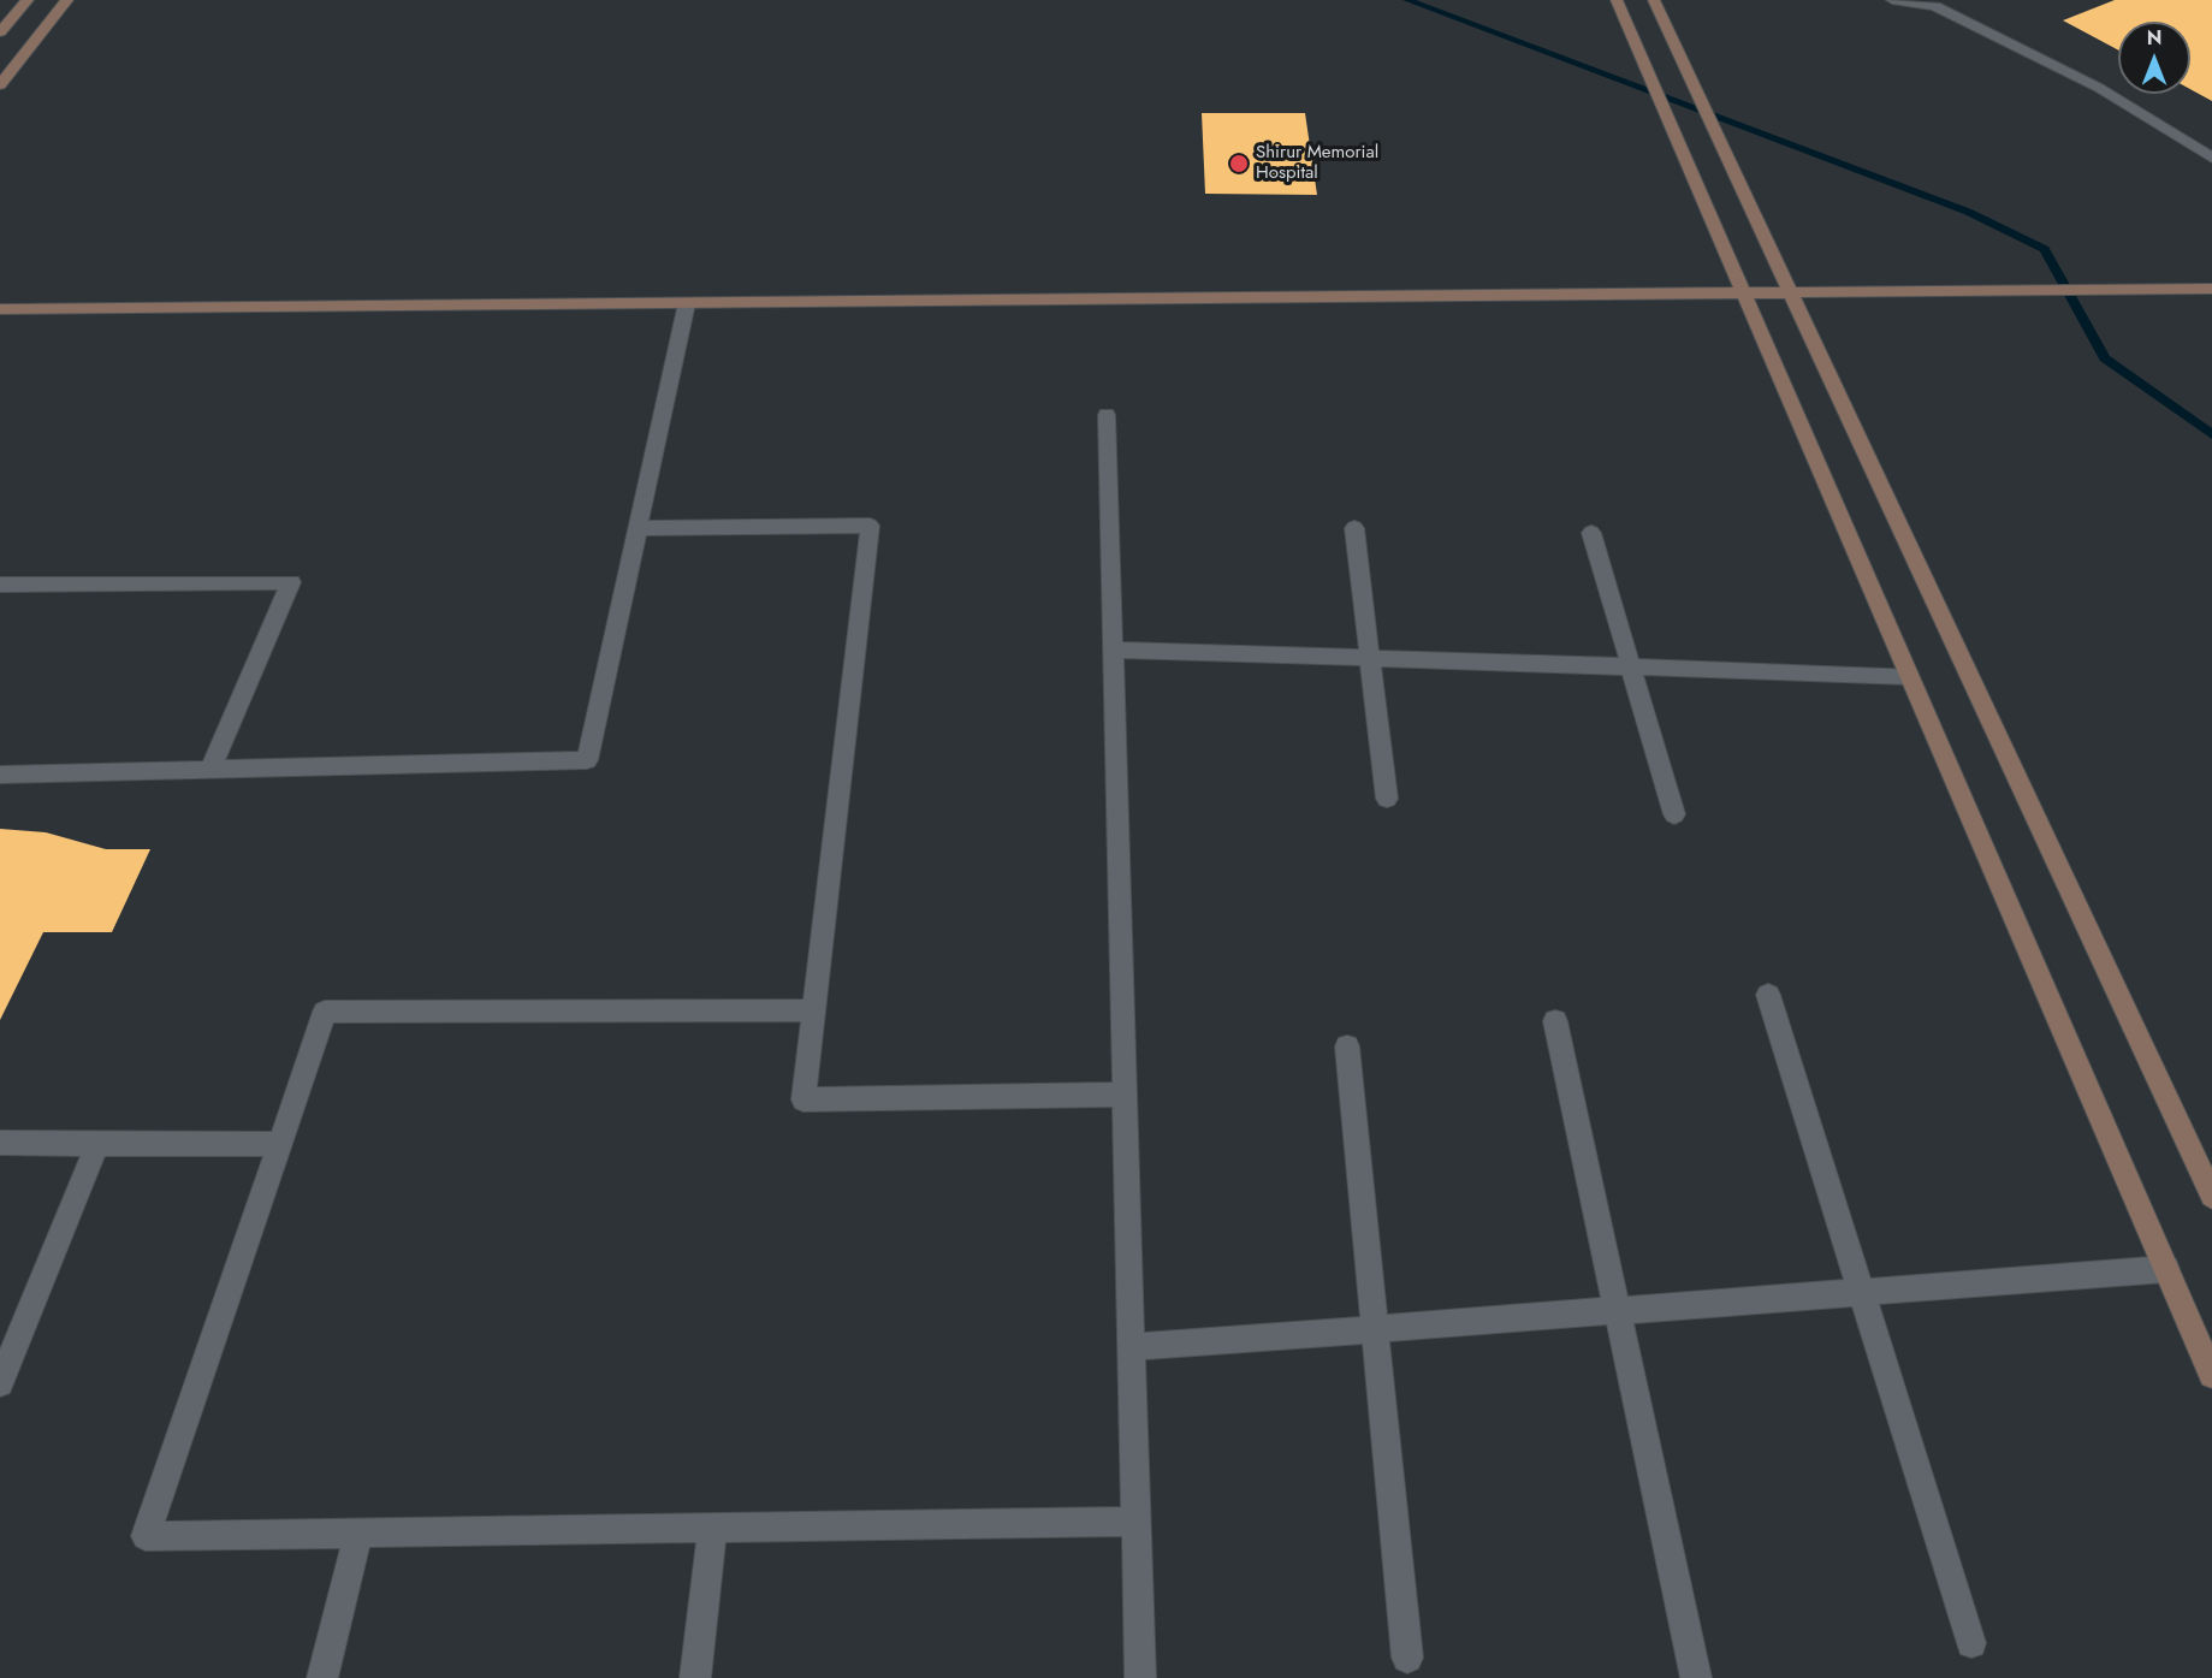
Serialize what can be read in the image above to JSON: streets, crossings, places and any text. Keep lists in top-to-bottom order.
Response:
{
  "places": ["Shirur Memorial Hospital"],
  "north": "top"
}
